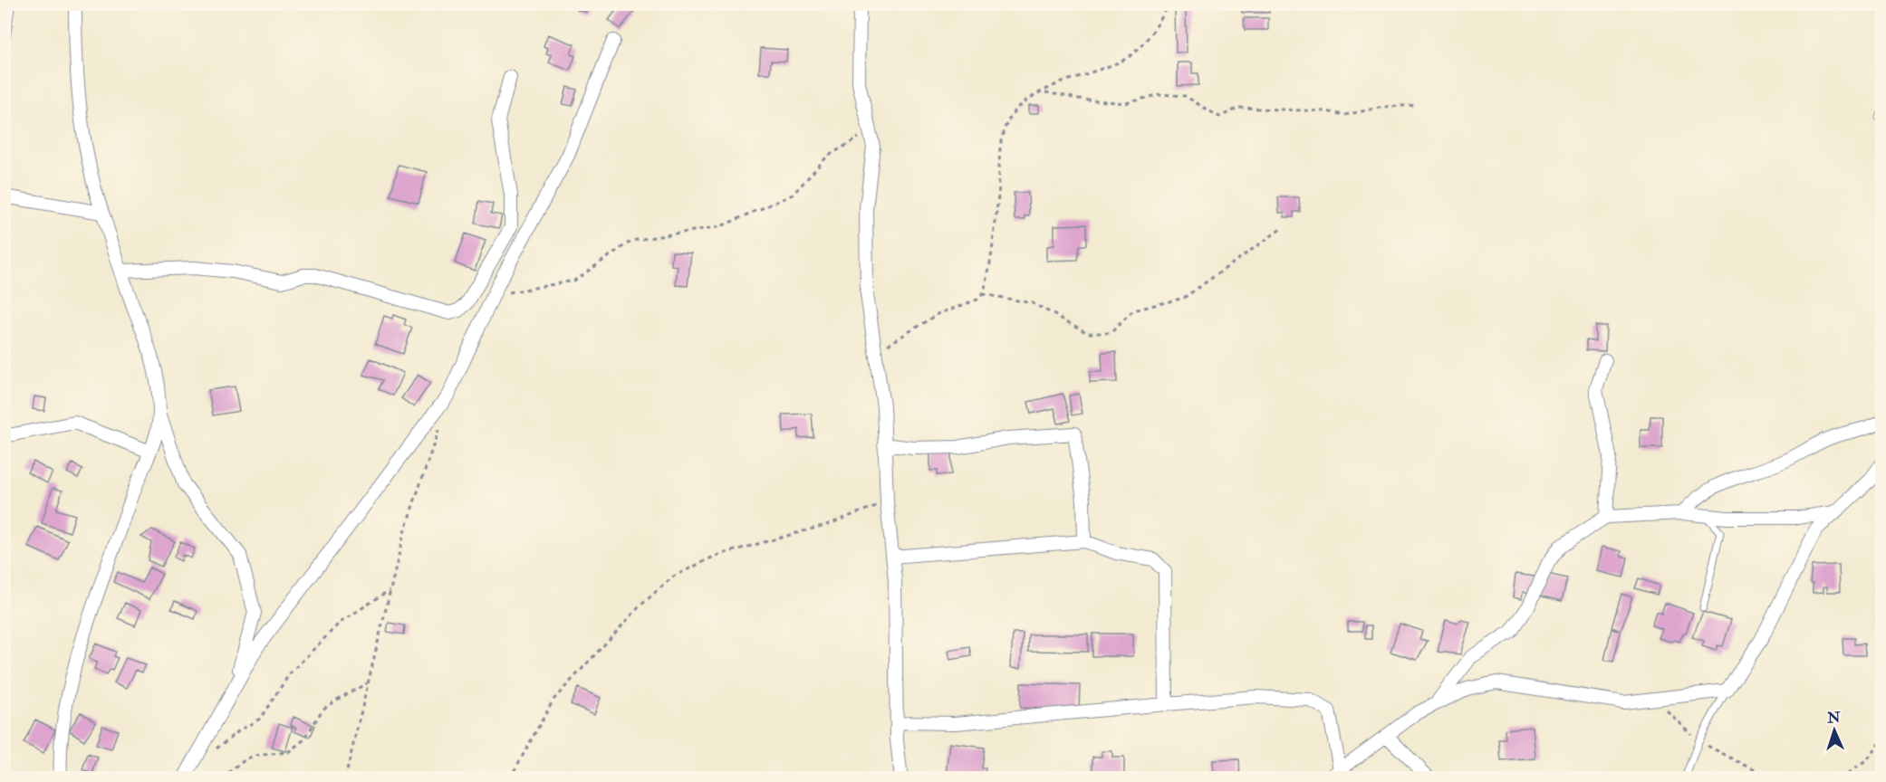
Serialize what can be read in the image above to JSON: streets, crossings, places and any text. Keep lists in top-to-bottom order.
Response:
{
  "north": "top"
}
